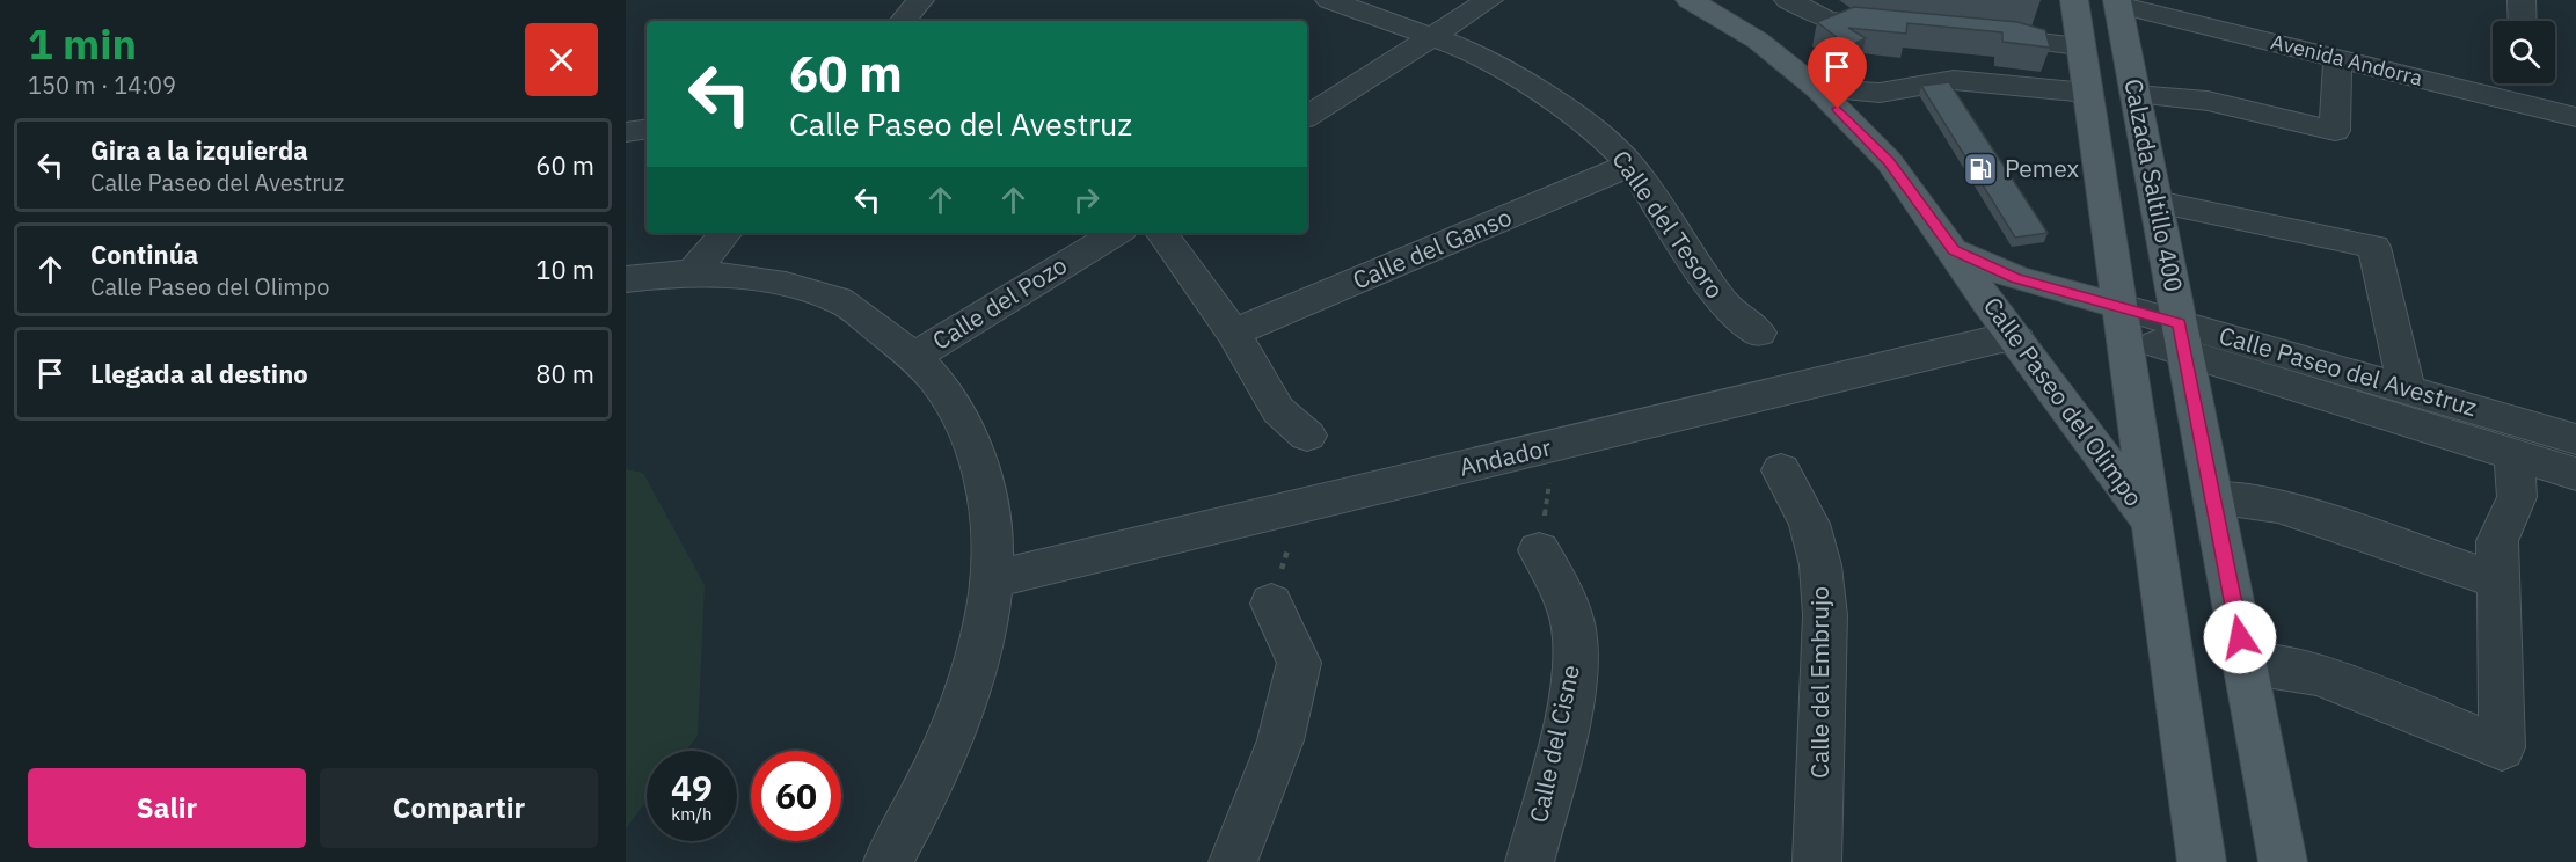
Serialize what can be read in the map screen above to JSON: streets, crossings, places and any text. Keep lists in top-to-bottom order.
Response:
{
  "streets": {
    "main road": ["Calzada Saltillo 400", "Calle Paseo del Olimpo"],
    "street": [
      "Avenida Andorra",
      "Calle del Tesoro",
      "Calle del Ganso",
      "Calle del Pozo",
      "Calle Paseo del Avestruz",
      "Andador",
      "Calle del Embrujo",
      "Calle del Cisne"
    ]
  },
  "crossings": [
    ["Avenida Andorra", "Calzada Saltillo 400"],
    ["Calzada Saltillo 400", "Calle Paseo del Avestruz"],
    ["Calzada Saltillo 400", "Calle Paseo del Olimpo"],
    ["Calle del Tesoro", "Calle del Ganso"],
    ["Calle Paseo del Avestruz", "Calle Paseo del Olimpo"],
    ["Calle Paseo del Olimpo", "Andador"]
  ],
  "places": {
    "fuel station": ["Pemex"]
  },
  "page": {
    "heading": ["1 min", "150 m · 14:09"],
    "turn": ["60 m", "Calle Paseo del Avestruz"],
    "list": [
      {
        "name": "Gira a la izquierda",
        "note": "Calle Paseo del Avestruz",
        "value": "60 m"
      },
      {
        "name": "Continúa",
        "note": "Calle Paseo del Olimpo",
        "value": "10 m"
      },
      {
        "name": "Llegada al destino",
        "value": "80 m"
      }
    ],
    "speed": "49 km/h",
    "limit": "60",
    "buttons": ["Salir", "Compartir"]
  }
}
